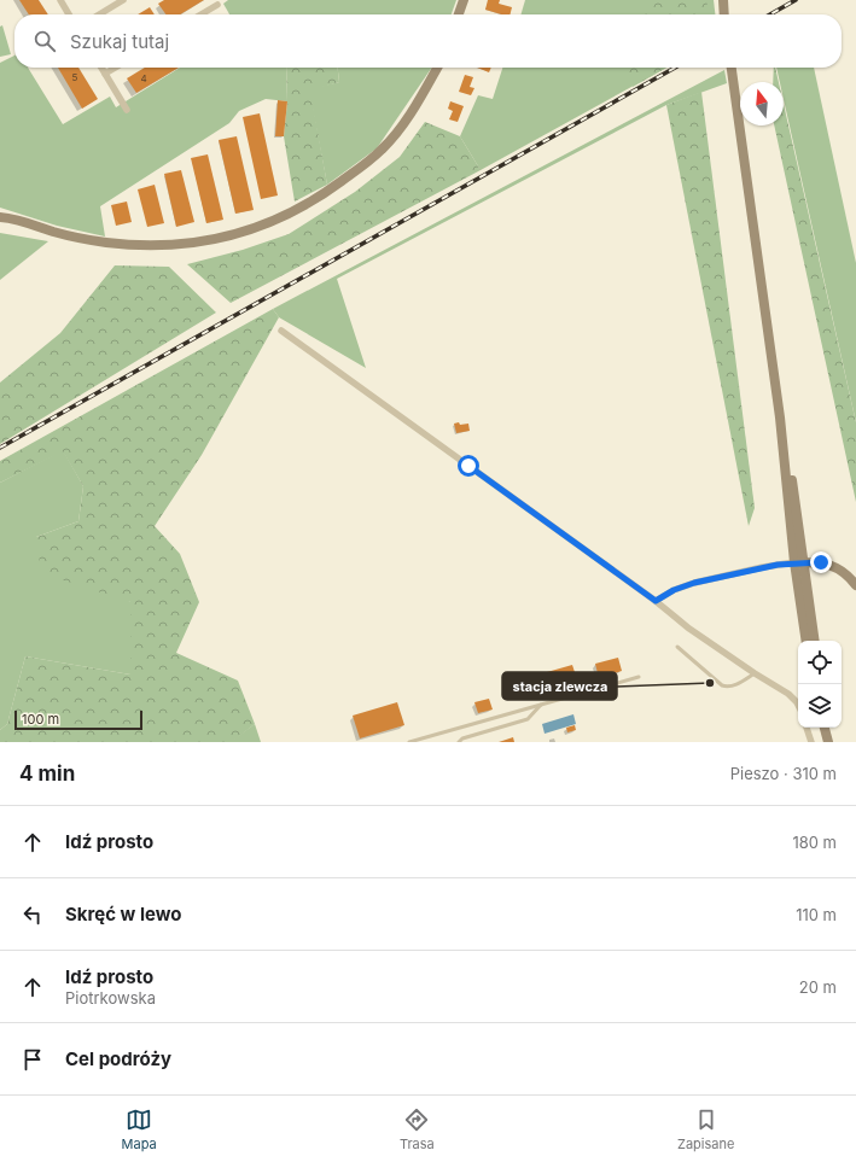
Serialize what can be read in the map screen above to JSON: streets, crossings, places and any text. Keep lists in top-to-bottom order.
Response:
{
  "places": ["stacja zlewcza"],
  "house_numbers": ["5", "4"],
  "scale_bar": "100 m",
  "north": "top",
  "page": {
    "search": "Szukaj tutaj",
    "scale": "100 m",
    "heading": ["4 min", "Pieszo · 310 m"],
    "list": [
      ["Idź prosto", "180 m"],
      ["Skręć w lewo", "110 m"],
      ["Idź prosto", "Piotrkowska", "20 m"],
      "Cel podróży"
    ],
    "nav": ["Mapa", "Trasa", "Zapisane"]
  }
}
